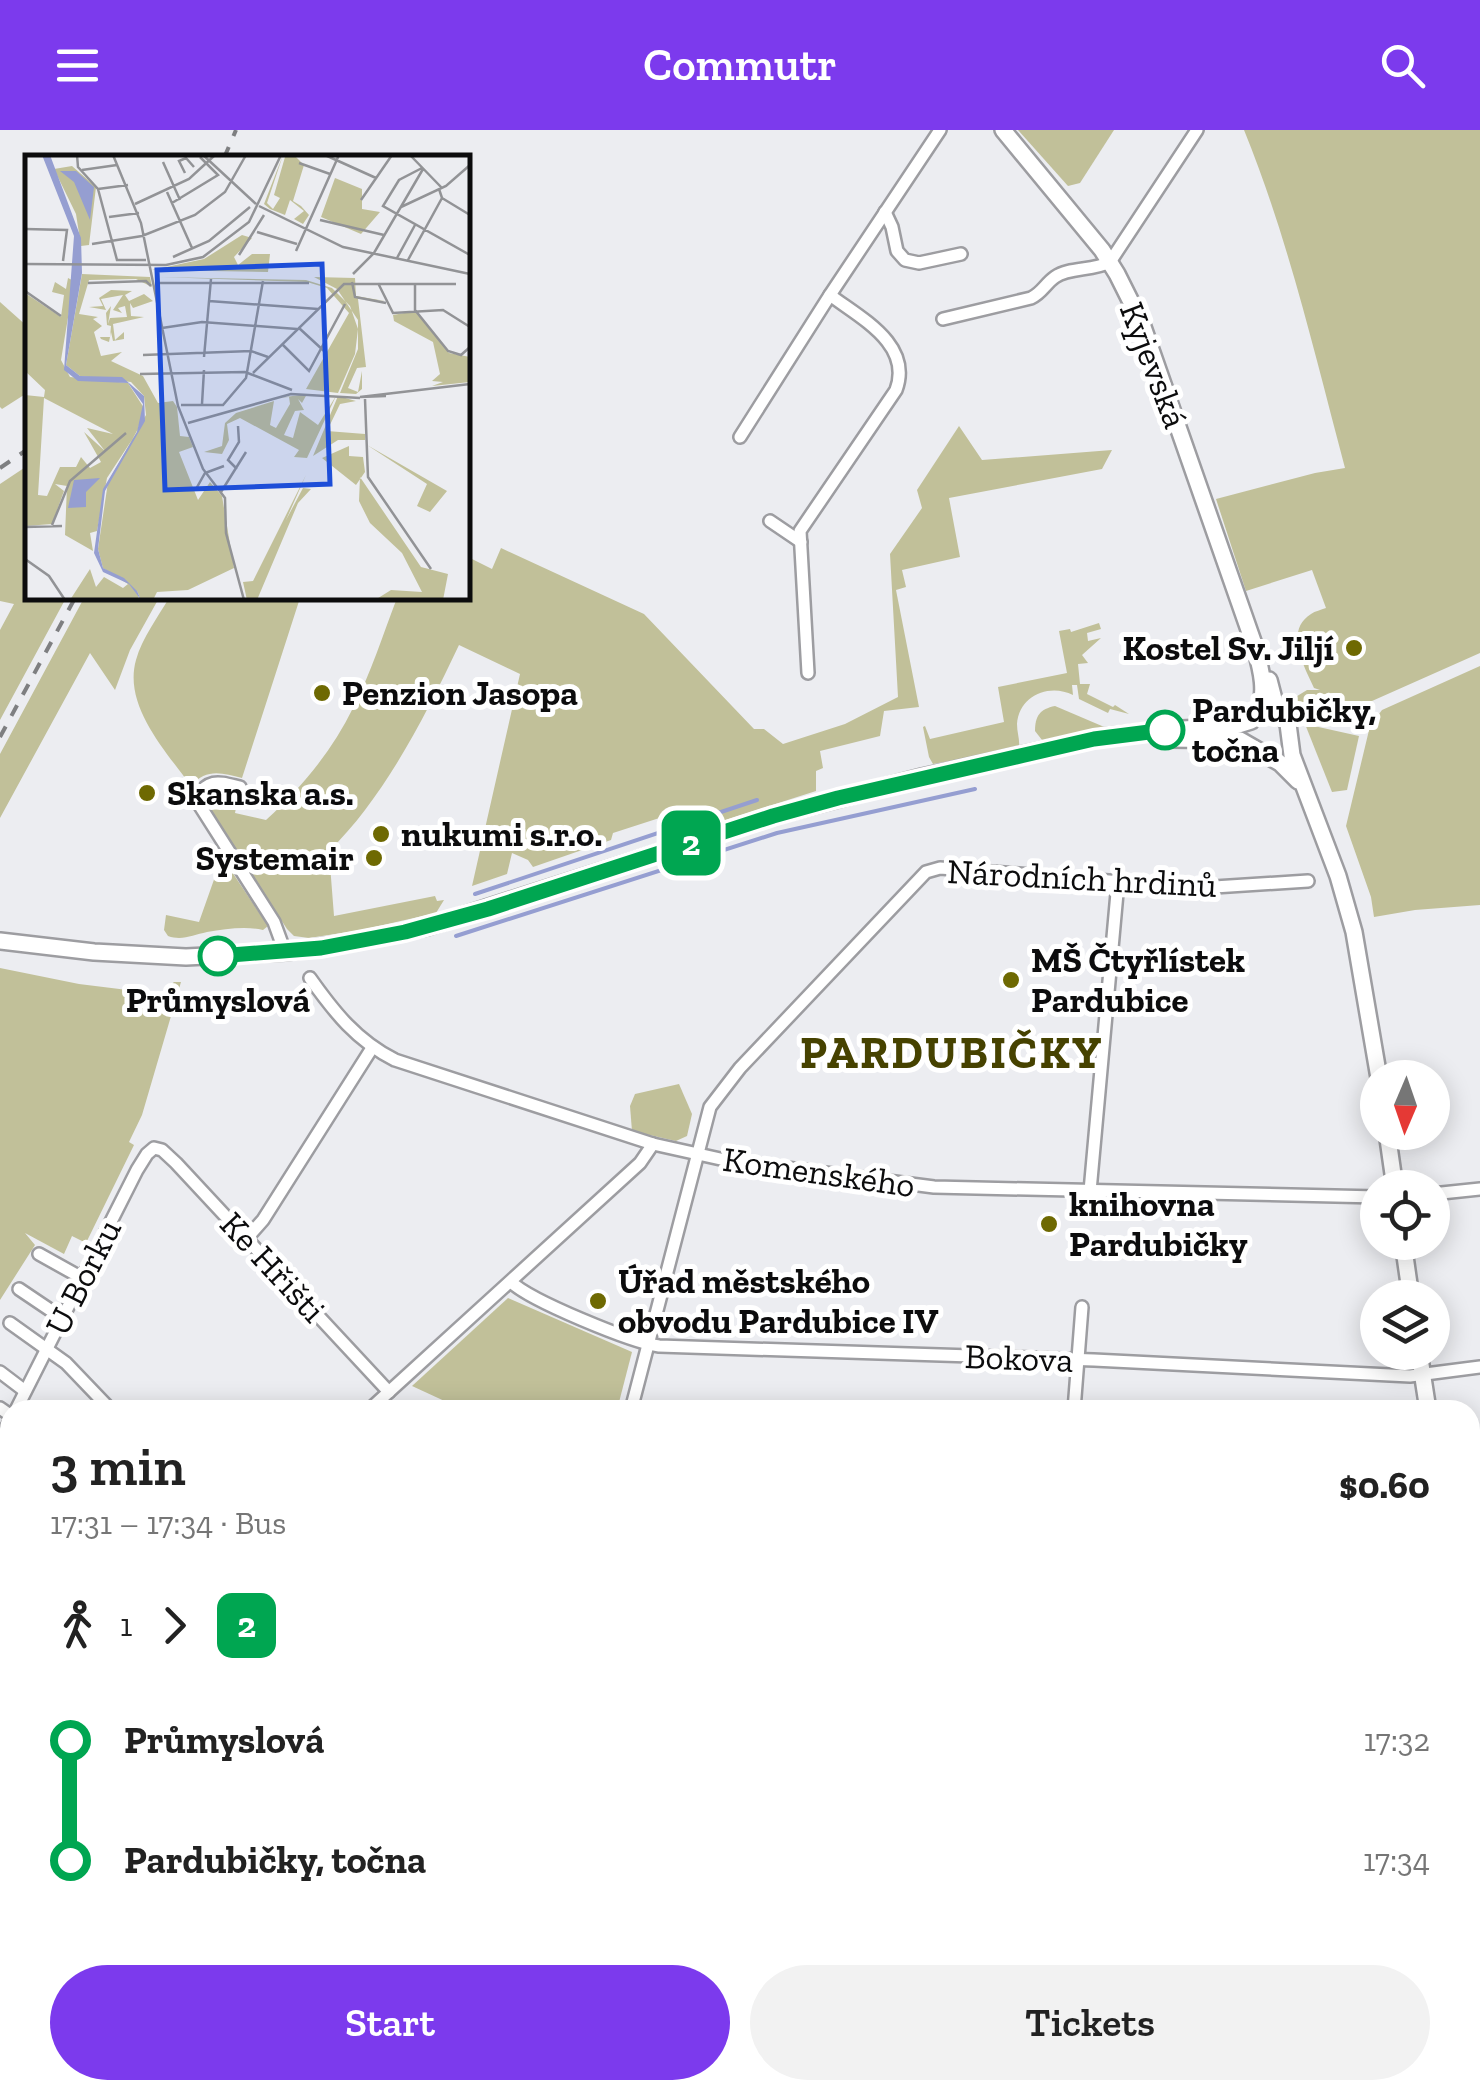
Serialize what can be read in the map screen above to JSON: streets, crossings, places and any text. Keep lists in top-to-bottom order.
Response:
{
  "streets": {
    "street": [
      "Kyjevská",
      "Národních hrdinů",
      "Komenského",
      "Ke Hřišti",
      "U Borku",
      "Bokova"
    ]
  },
  "crossings": [
    ["Národních hrdinů", "Komenského"],
    ["Národních hrdinů", "Bokova"],
    ["Ke Hřišti", "U Borku"]
  ],
  "districts": ["PARDUBIČKY"],
  "places": [
    "Kostel Sv. Jiljí",
    "Penzion Jasopa",
    "Pardubičky, točna",
    "Skanska a.s.",
    "nukumi s.r.o.",
    "Systemair",
    "Průmyslová",
    "MŠ Čtyřlístek Pardubice",
    "knihovna Pardubičky",
    "Úřad městského obvodu Pardubice IV"
  ],
  "lines": ["bus line 2"],
  "north": "bottom",
  "page": {
    "header": "Commutr",
    "on_map": "2",
    "heading": ["3 min", "17:31 – 17:34 · Bus", "$0.60"],
    "legs": ["1", "2"],
    "list": [
      {
        "name": "Průmyslová",
        "value": "17:32"
      },
      {
        "name": "Pardubičky, točna",
        "value": "17:34"
      }
    ],
    "buttons": ["Start", "Tickets"]
  }
}
